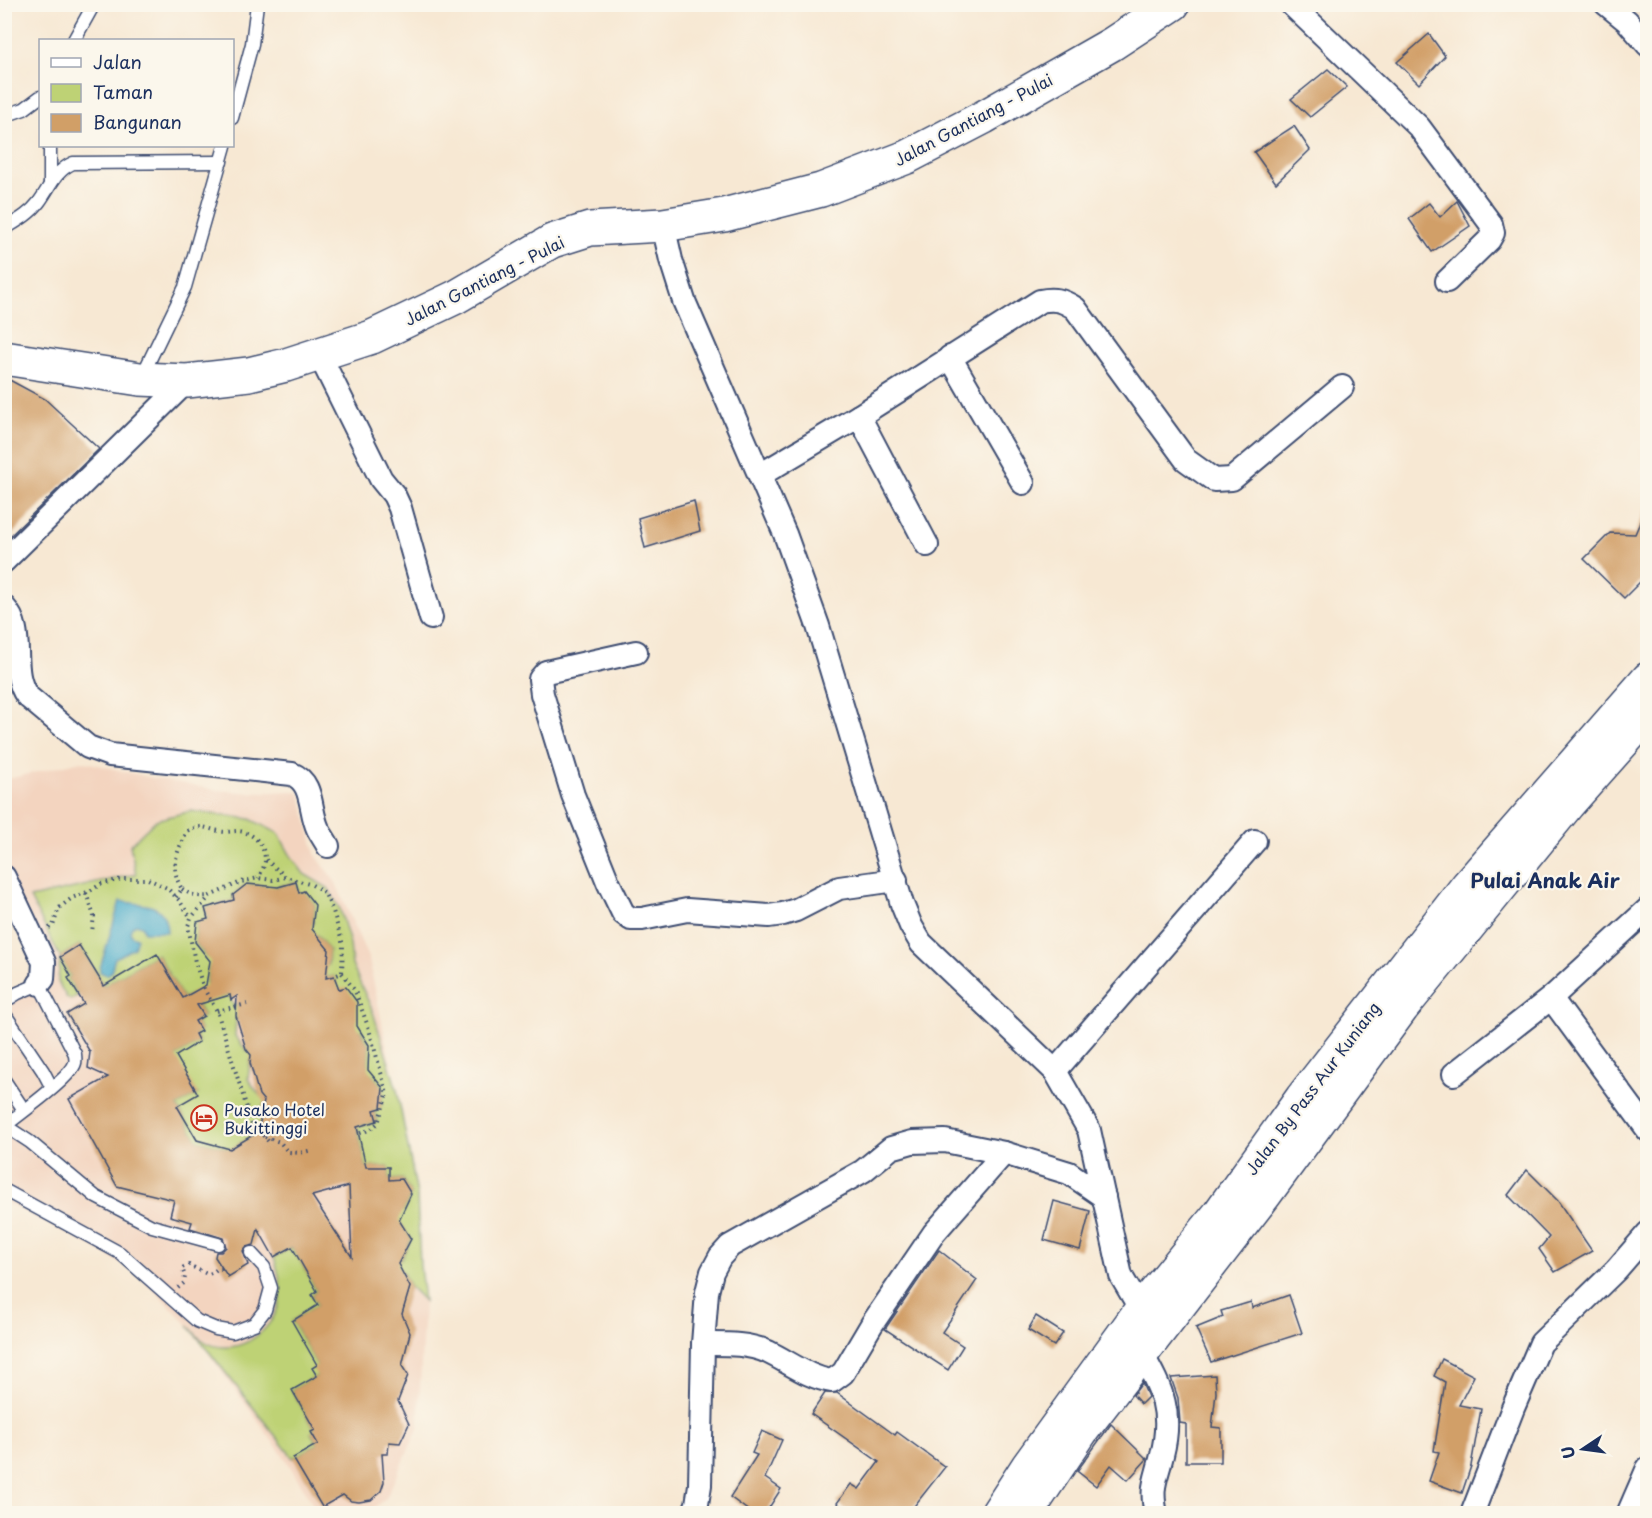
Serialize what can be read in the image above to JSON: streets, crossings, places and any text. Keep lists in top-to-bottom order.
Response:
{
  "streets": {
    "main road": ["Jalan Gantiang - Pulai", "Jalan By Pass Aur Kuniang"]
  },
  "districts": ["Pulai Anak Air"],
  "places": {
    "hotel": ["Pusako Hotel Bukittinggi"]
  },
  "legend": ["Jalan", "Taman", "Bangunan"],
  "north": "left"
}
